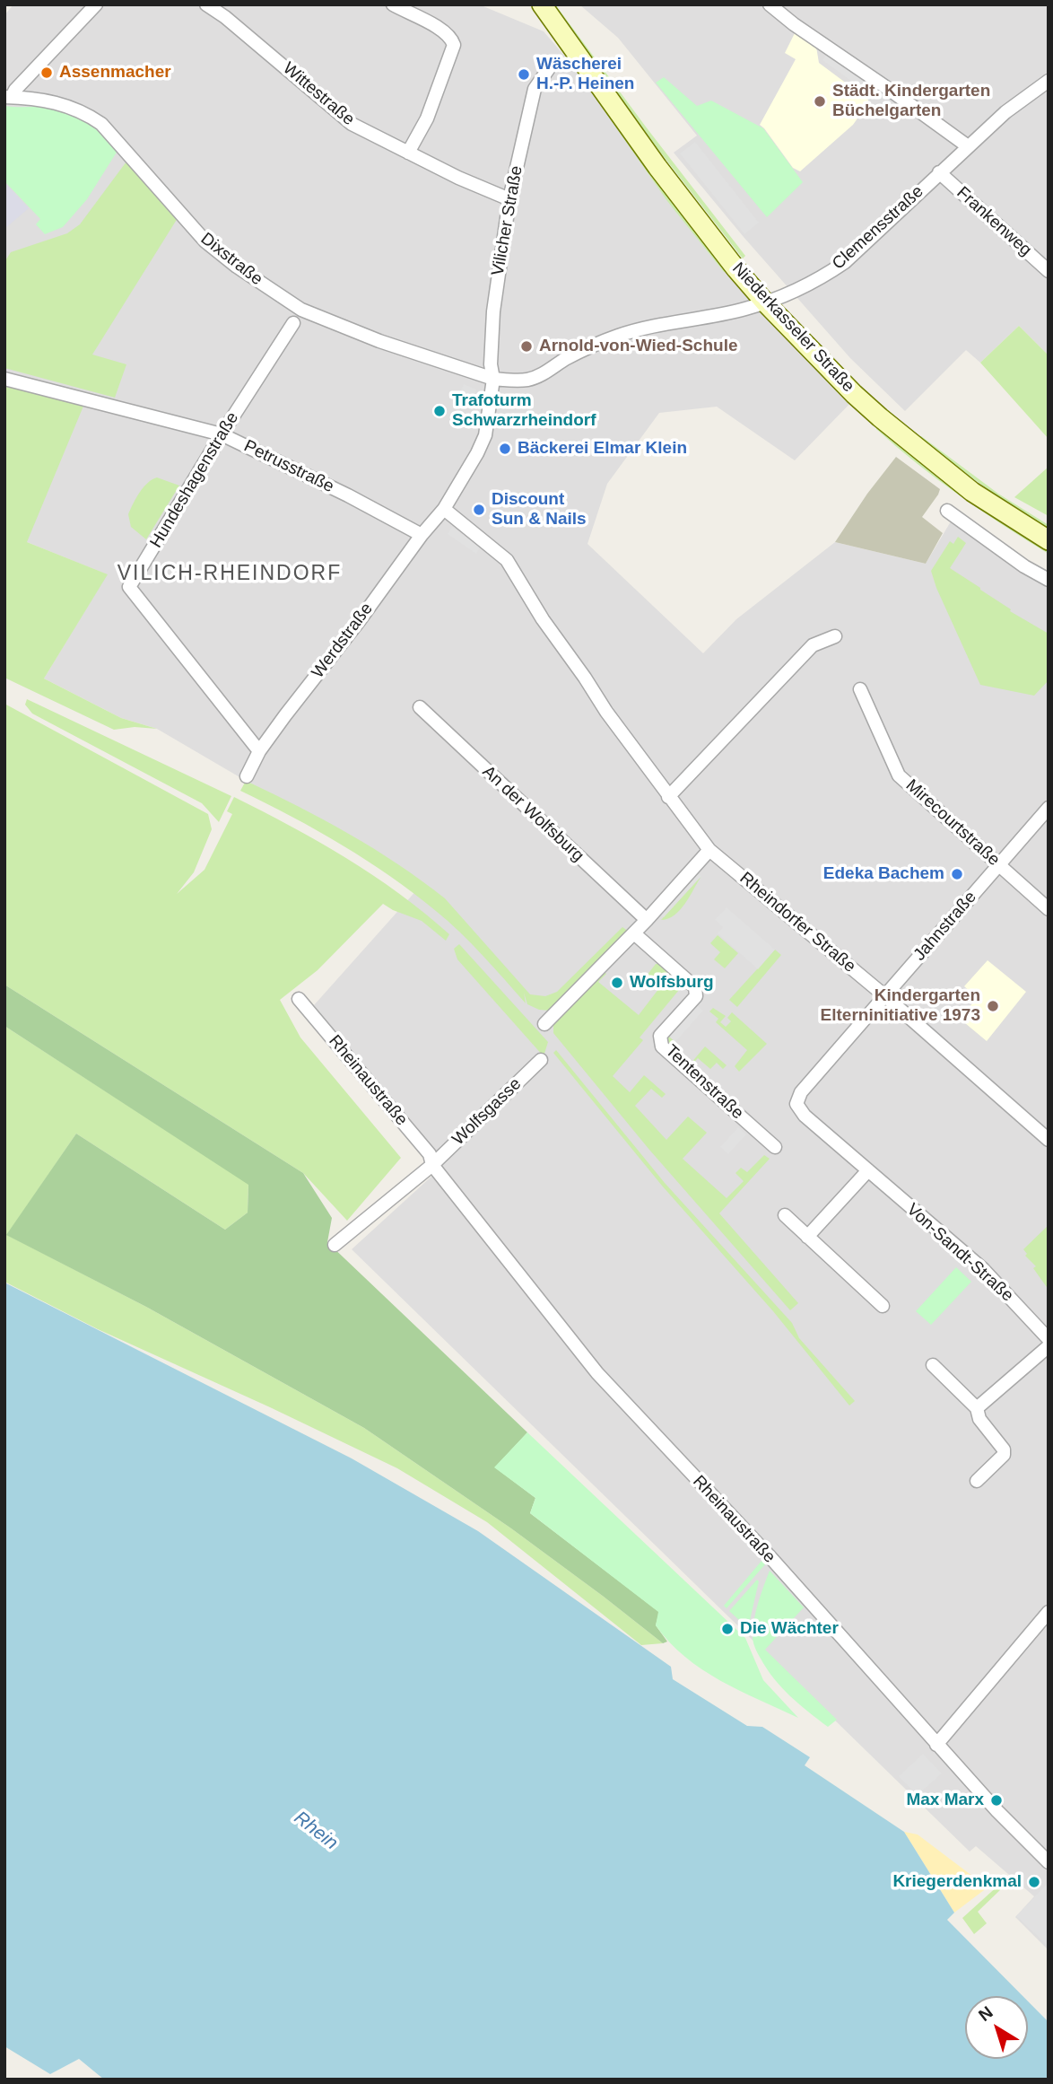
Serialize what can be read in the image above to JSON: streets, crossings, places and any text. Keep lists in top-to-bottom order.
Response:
{
  "streets": {
    "main road": ["Niederkasseler Straße"],
    "street": [
      "Wittestraße",
      "Vilicher Straße",
      "Frankenweg",
      "Clemensstraße",
      "Dixstraße",
      "Petrusstraße",
      "Hundeshagenstraße",
      "Werdstraße",
      "An der Wolfsburg",
      "Mirecourtstraße",
      "Rheindorfer Straße",
      "Jahnstraße",
      "Rheinaustraße",
      "Tentenstraße",
      "Wolfsgasse",
      "Von-Sandt-Straße"
    ]
  },
  "crossings": [
    ["Wittestraße", "Vilicher Straße"],
    ["Vilicher Straße", "Clemensstraße"],
    ["Vilicher Straße", "Dixstraße"],
    ["Frankenweg", "Clemensstraße"],
    ["Clemensstraße", "Dixstraße"],
    ["Clemensstraße", "Niederkasseler Straße"],
    ["Petrusstraße", "Hundeshagenstraße"],
    ["Petrusstraße", "Werdstraße"],
    ["Hundeshagenstraße", "Werdstraße"],
    ["Werdstraße", "Rheindorfer Straße"],
    ["Mirecourtstraße", "Jahnstraße"],
    ["Rheindorfer Straße", "Jahnstraße"],
    ["Jahnstraße", "Von-Sandt-Straße"],
    ["Rheinaustraße", "Wolfsgasse"]
  ],
  "districts": ["VILICH-RHEINDORF"],
  "water": ["Rhein"],
  "places": [
    "Assenmacher",
    "Wäscherei H.-P. Heinen",
    "Städt. Kindergarten Büchelgarten",
    "Arnold-von-Wied-Schule",
    "Trafoturm Schwarzrheindorf",
    "Bäckerei Elmar Klein",
    "Discount Sun & Nails",
    "Edeka Bachem",
    "Wolfsburg",
    "Kindergarten Elterninitiative 1973",
    "Die Wächter",
    "Max Marx",
    "Kriegerdenkmal"
  ],
  "north": "top left"
}
